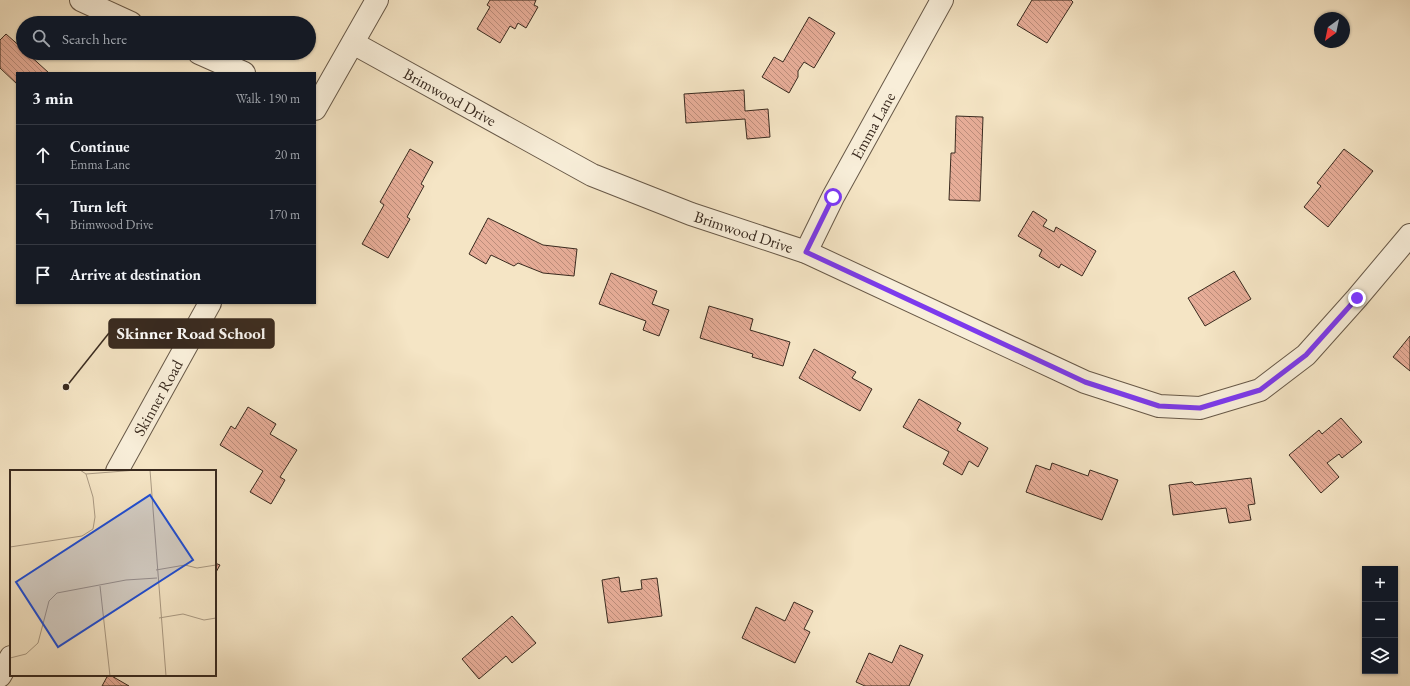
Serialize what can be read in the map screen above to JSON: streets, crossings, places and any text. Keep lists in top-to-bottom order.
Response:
{
  "streets": {
    "street": ["Brimwood Drive", "Emma Lane", "Skinner Road"]
  },
  "crossings": [
    ["Brimwood Drive", "Emma Lane"]
  ],
  "places": ["Skinner Road School"],
  "north": "bottom left",
  "page": {
    "search": "Search here",
    "heading": ["3 min", "Walk · 190 m"],
    "list": [
      ["Continue", "Emma Lane", "20 m"],
      ["Turn left", "Brimwood Drive", "170 m"],
      "Arrive at destination"
    ],
    "map_buttons": ["+", "−"]
  }
}
